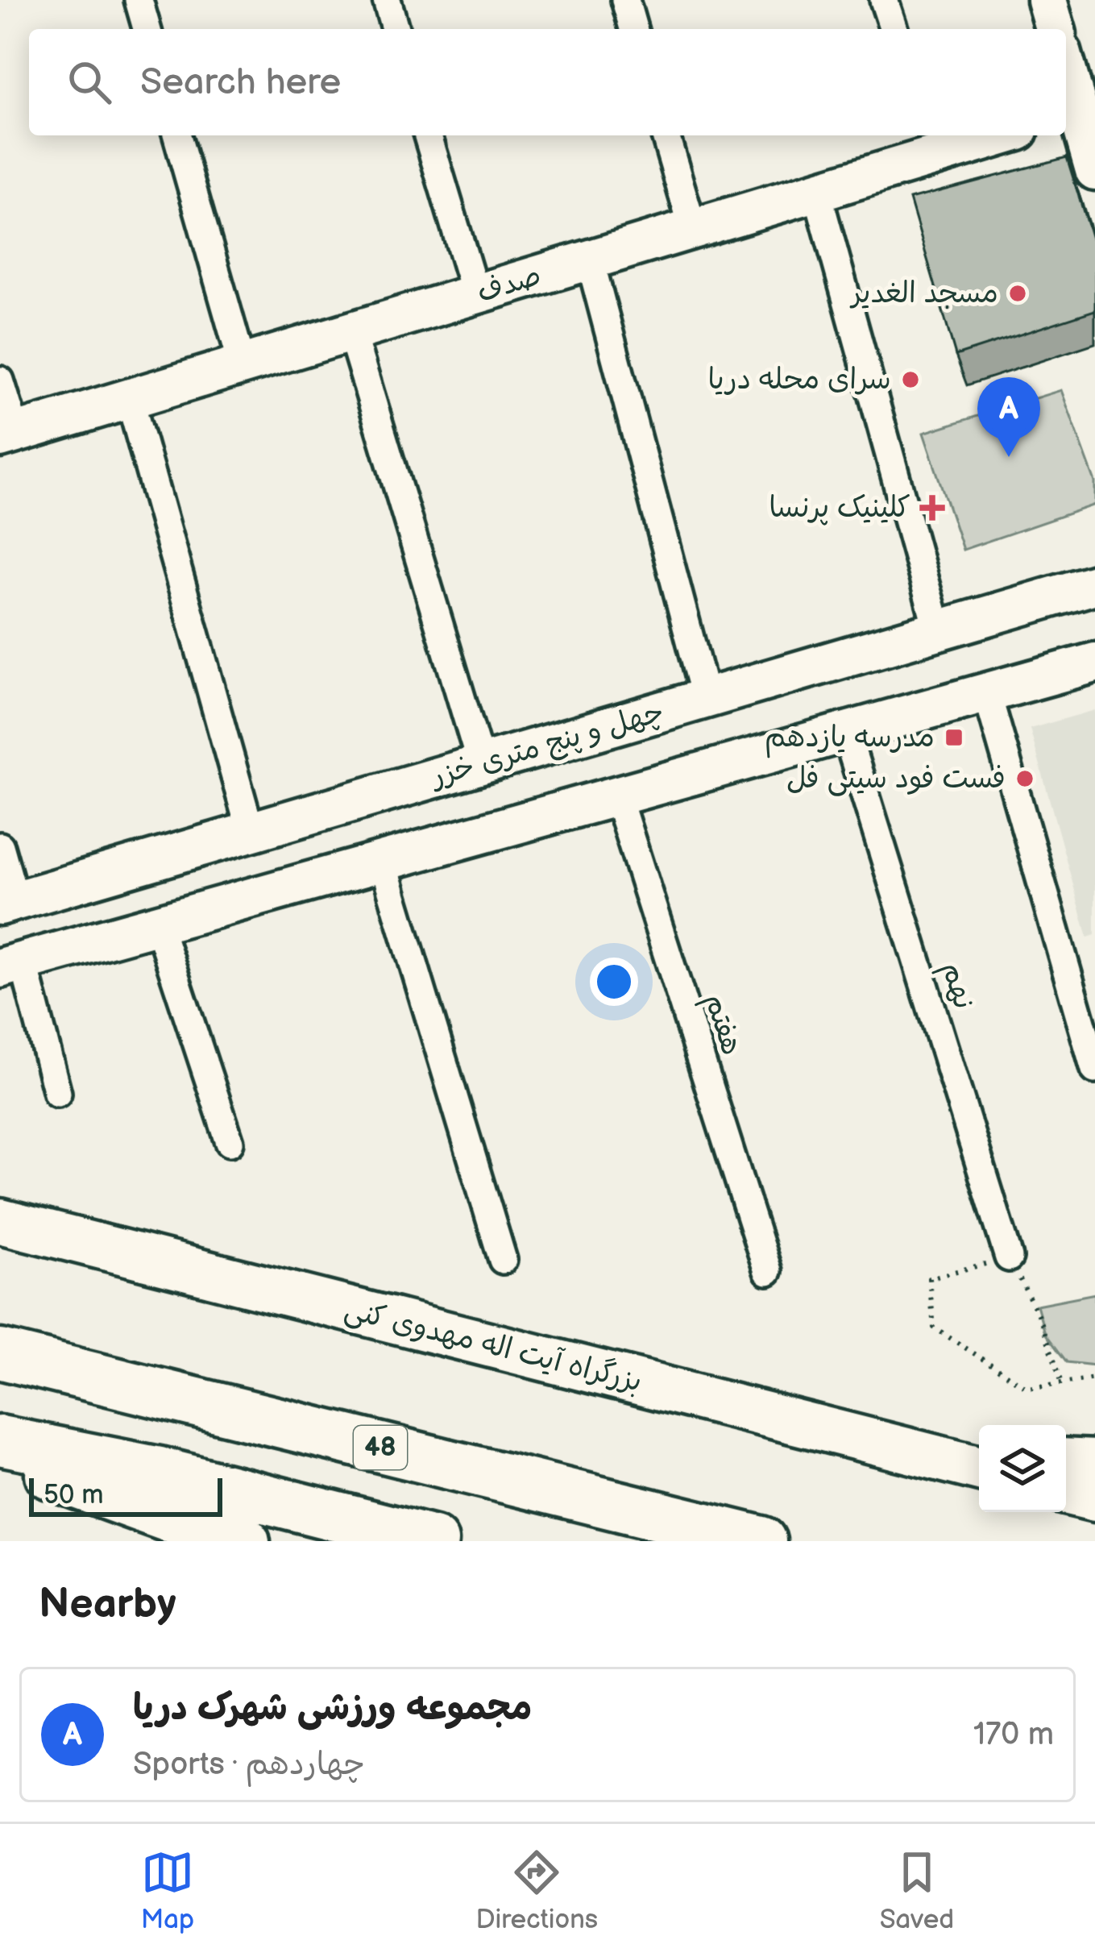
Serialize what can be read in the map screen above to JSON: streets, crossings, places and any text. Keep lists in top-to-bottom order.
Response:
{
  "streets": {
    "highway": ["48"],
    "main road": ["صدف", "چهل و پنج متری خزر", "بزرگراه آیت اله مهدوی کنی"],
    "street": ["نهم", "هفتم"]
  },
  "places": {
    "other": ["مسجد الغدیر", "سرای محله دریا", "فست فود سیتی فل"],
    "health": ["کلینیک پرنسا"],
    "transit": ["مدرسه یازدهم"]
  },
  "scale_bar": "50 m",
  "page": {
    "search": "Search here",
    "pins": "A",
    "scale": "50 m",
    "heading": "Nearby",
    "list": [
      {
        "mark": "A",
        "name": "مجموعه ورزشی شهرک دریا",
        "note": "Sports · چهاردهم",
        "value": "170 m"
      }
    ],
    "nav": ["Map", "Directions", "Saved"]
  }
}
